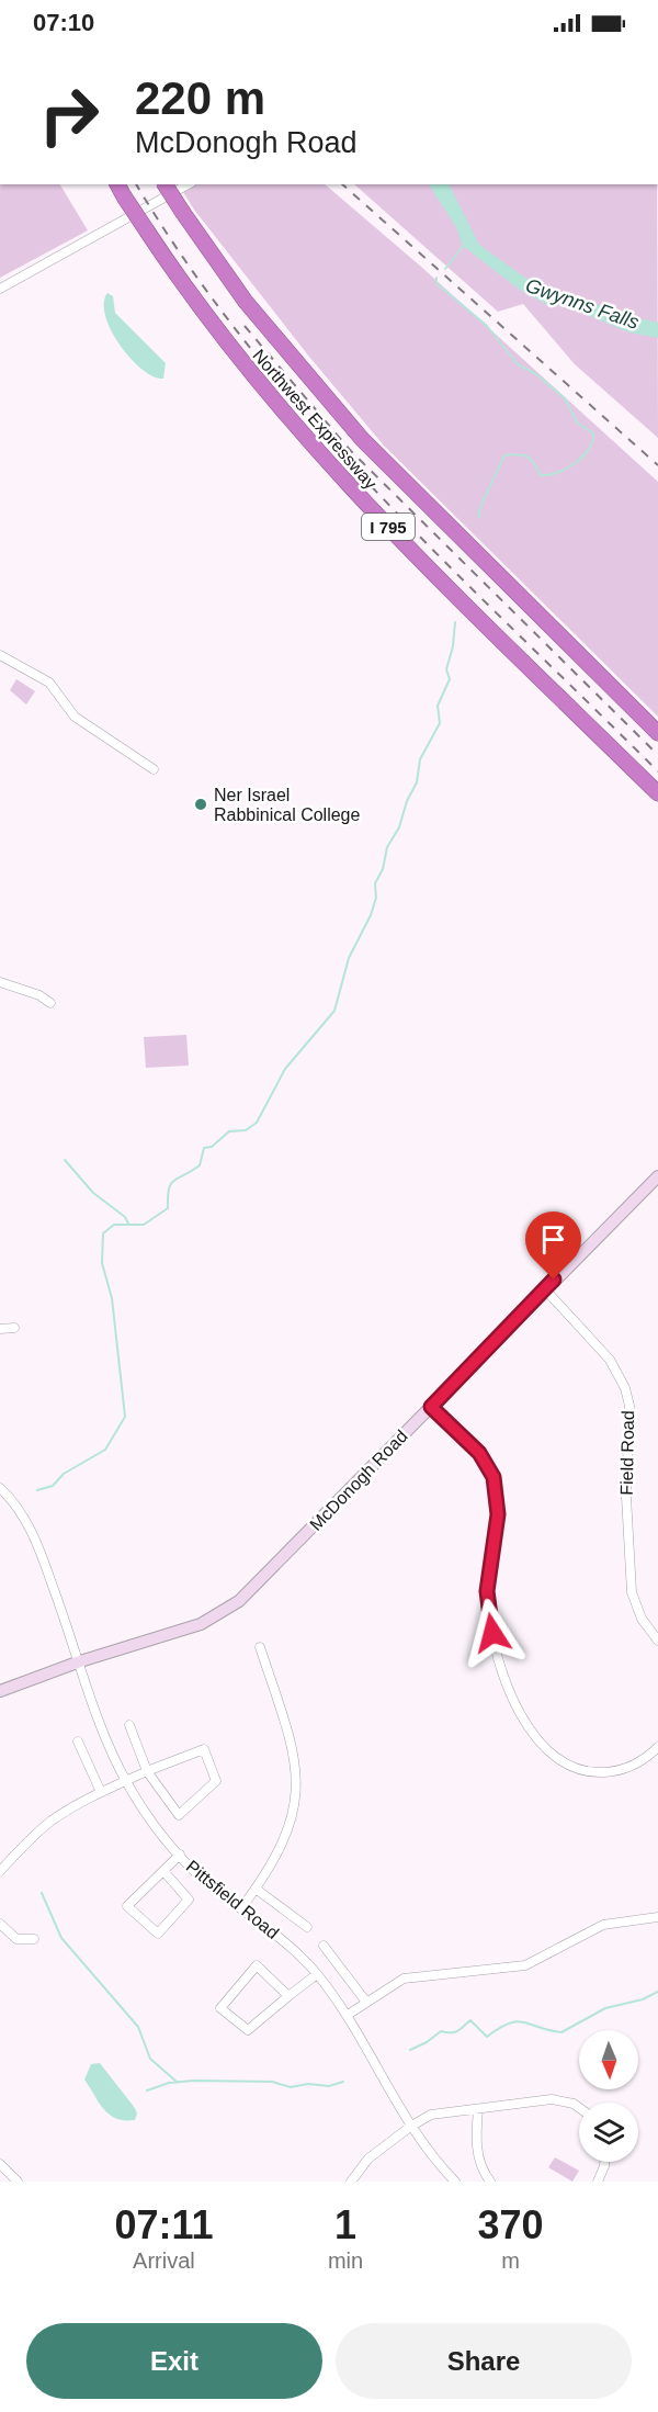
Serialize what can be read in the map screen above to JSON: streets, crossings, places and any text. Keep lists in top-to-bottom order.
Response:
{
  "streets": {
    "highway": ["Northwest Expressway", "I 795"],
    "main road": ["McDonogh Road"],
    "street": ["Field Road", "Pittsfield Road"]
  },
  "crossings": [
    ["Field Road", "McDonogh Road"],
    ["McDonogh Road", "Pittsfield Road"]
  ],
  "water": ["Gwynns Falls"],
  "places": ["Ner Israel Rabbinical College"],
  "north": "bottom",
  "page": {
    "status": "07:10",
    "turn": ["220 m", "McDonogh Road"],
    "eta": [
      "07:11",
      "Arrival",
      "1",
      "min",
      "370",
      "m"
    ],
    "buttons": ["Exit", "Share"]
  }
}
